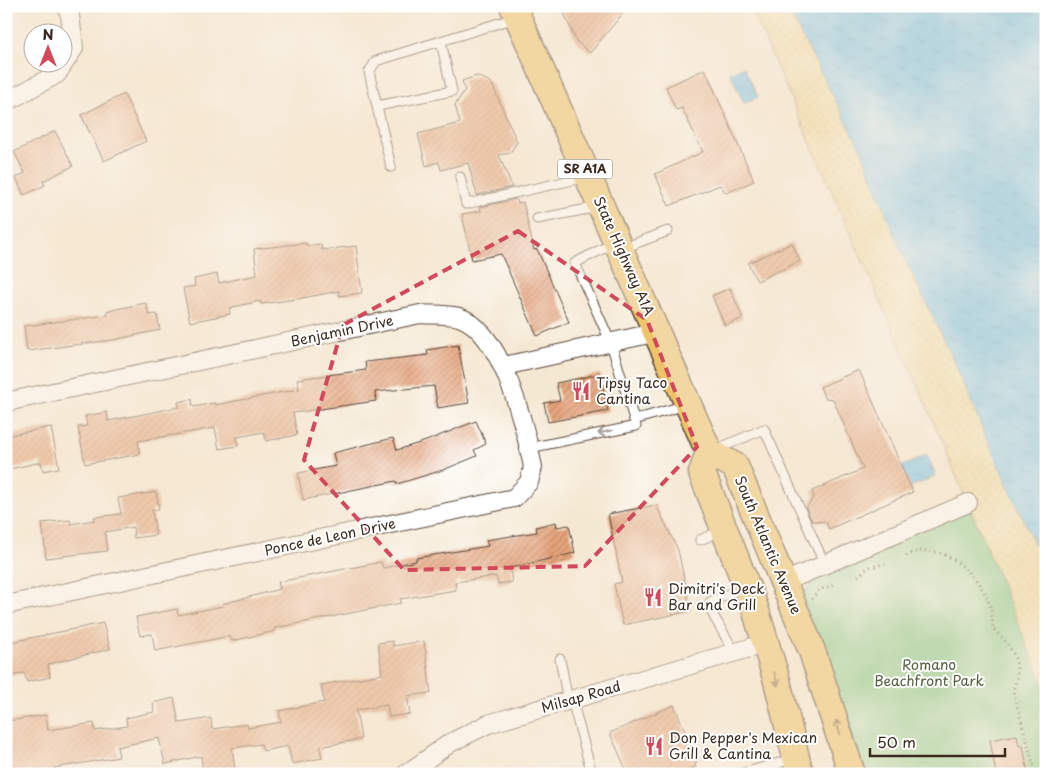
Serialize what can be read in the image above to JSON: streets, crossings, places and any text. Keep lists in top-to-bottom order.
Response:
{
  "streets": {
    "main road": ["SR A1A", "State Highway A1A", "South Atlantic Avenue"],
    "street": ["Benjamin Drive", "Ponce de Leon Drive", "Milsap Road"]
  },
  "crossings": [
    ["SR A1A", "State Highway A1A"],
    ["SR A1A", "South Atlantic Avenue"],
    ["SR A1A", "Milsap Road"],
    ["State Highway A1A", "South Atlantic Avenue"],
    ["Benjamin Drive", "Ponce de Leon Drive"]
  ],
  "parks": ["Romano Beachfront Park"],
  "places": {
    "restaurant": ["Tipsy Taco Cantina", "Dimitri's Deck Bar and Grill", "Don Pepper's Mexican Grill & Cantina"]
  },
  "scale_bar": "50 m",
  "north": "top"
}
